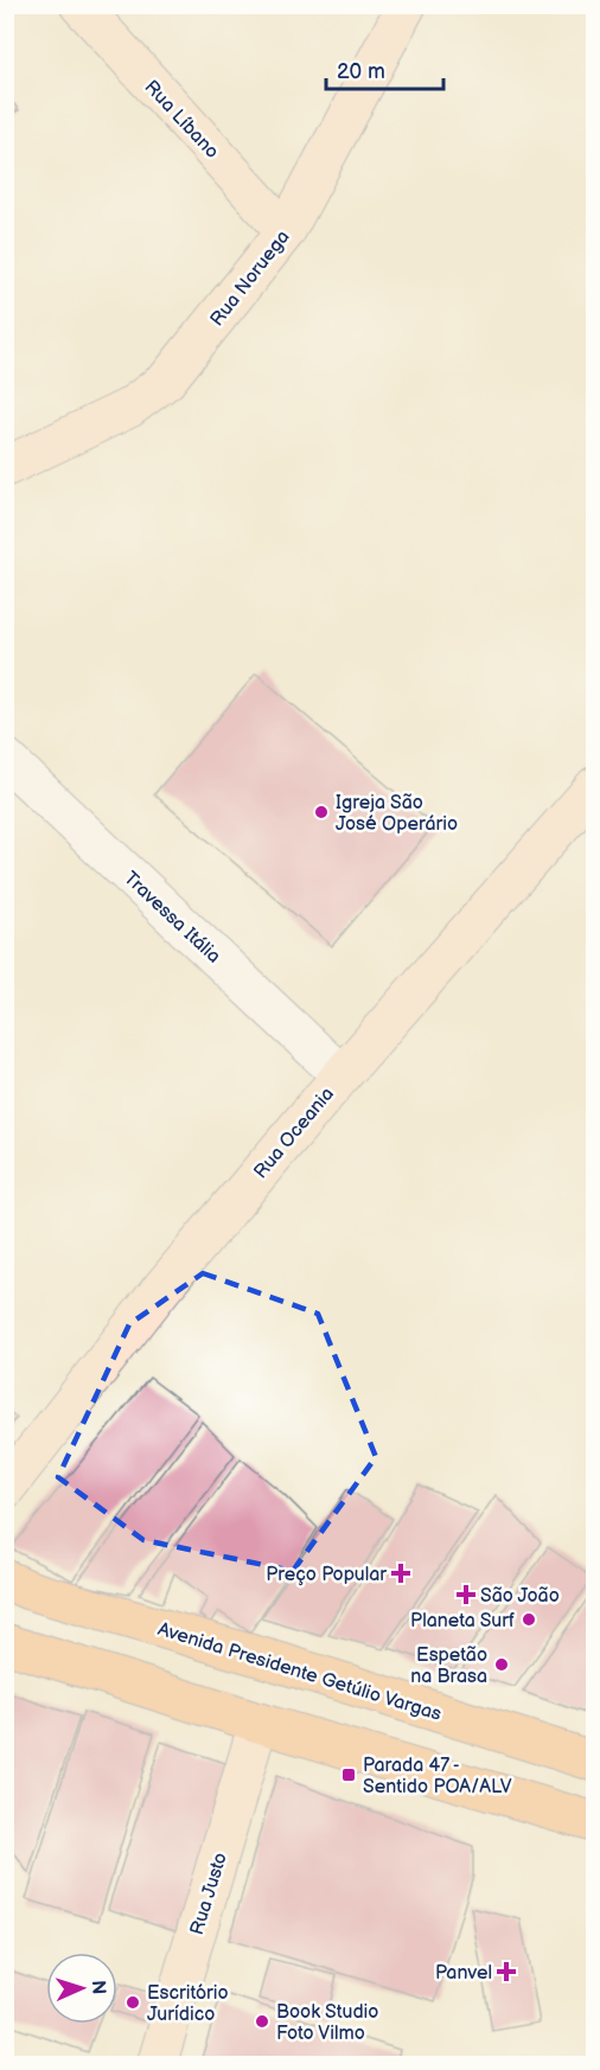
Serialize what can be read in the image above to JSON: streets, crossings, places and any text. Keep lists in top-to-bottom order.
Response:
{
  "streets": {
    "main road": ["Avenida Presidente Getúlio Vargas"],
    "street": [
      "Rua Líbano",
      "Rua Noruega",
      "Travessa Itália",
      "Rua Oceania",
      "Rua Justo"
    ]
  },
  "crossings": [
    ["Rua Líbano", "Rua Noruega"],
    ["Travessa Itália", "Rua Oceania"]
  ],
  "places": {
    "other": [
      "Igreja São José Operário",
      "Planeta Surf",
      "Espetão na Brasa",
      "Escritório Jurídico",
      "Book Studio Foto Vilmo"
    ],
    "health": ["Preço Popular", "São João", "Panvel"],
    "transit": ["Parada 47 - Sentido POA/ALV"]
  },
  "scale_bar": "20 m",
  "north": "right"
}
